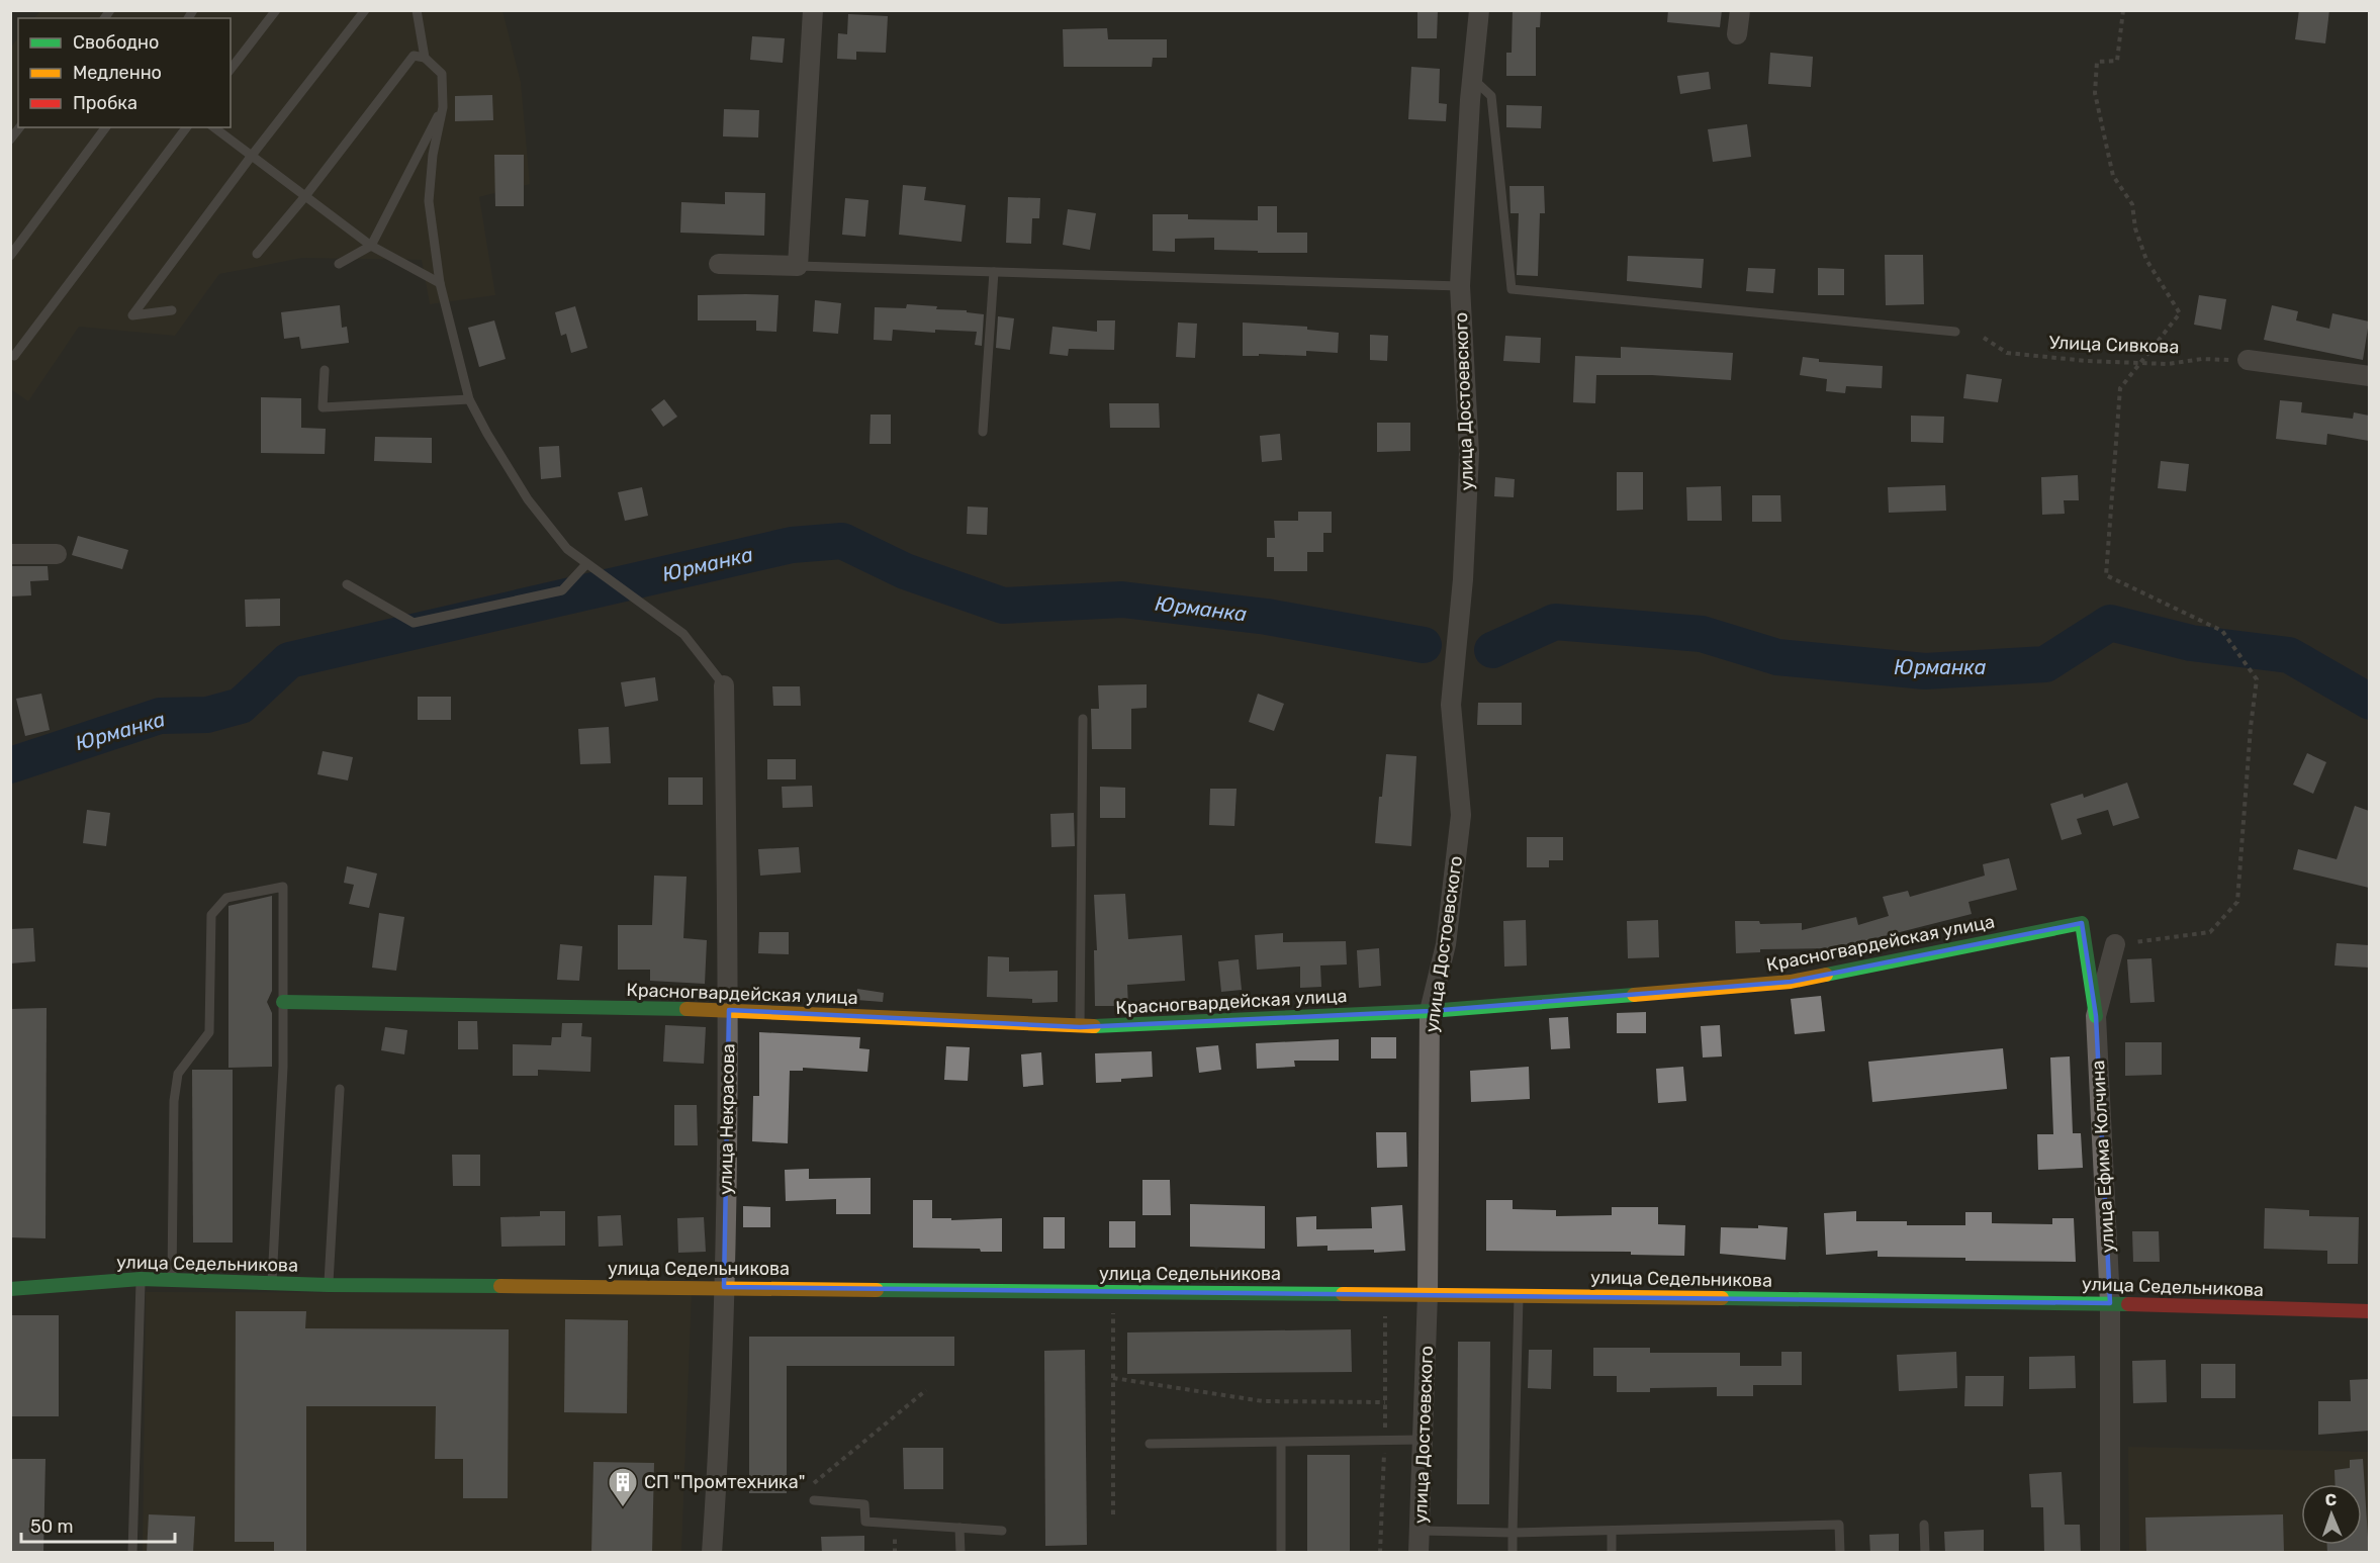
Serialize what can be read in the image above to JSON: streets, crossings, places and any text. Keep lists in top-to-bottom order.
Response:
{
  "streets": {
    "street": [
      "улица Достоевского",
      "Красногвардейская улица",
      "улица Некрасова",
      "улица Ефима Колчина",
      "улица Седельникова"
    ],
    "path": ["Улица Сивкова"]
  },
  "crossings": [
    ["улица Достоевского", "Красногвардейская улица"],
    ["улица Достоевского", "улица Седельникова"],
    ["Красногвардейская улица", "улица Некрасова"],
    ["Красногвардейская улица", "улица Ефима Колчина"],
    ["улица Некрасова", "улица Седельникова"],
    ["улица Ефима Колчина", "улица Седельникова"]
  ],
  "water": ["Юрманка"],
  "places": {
    "building": ["СП \"Промтехника\""]
  },
  "legend": ["Свободно", "Медленно", "Пробка"],
  "scale_bar": "50 m",
  "north": "top"
}
